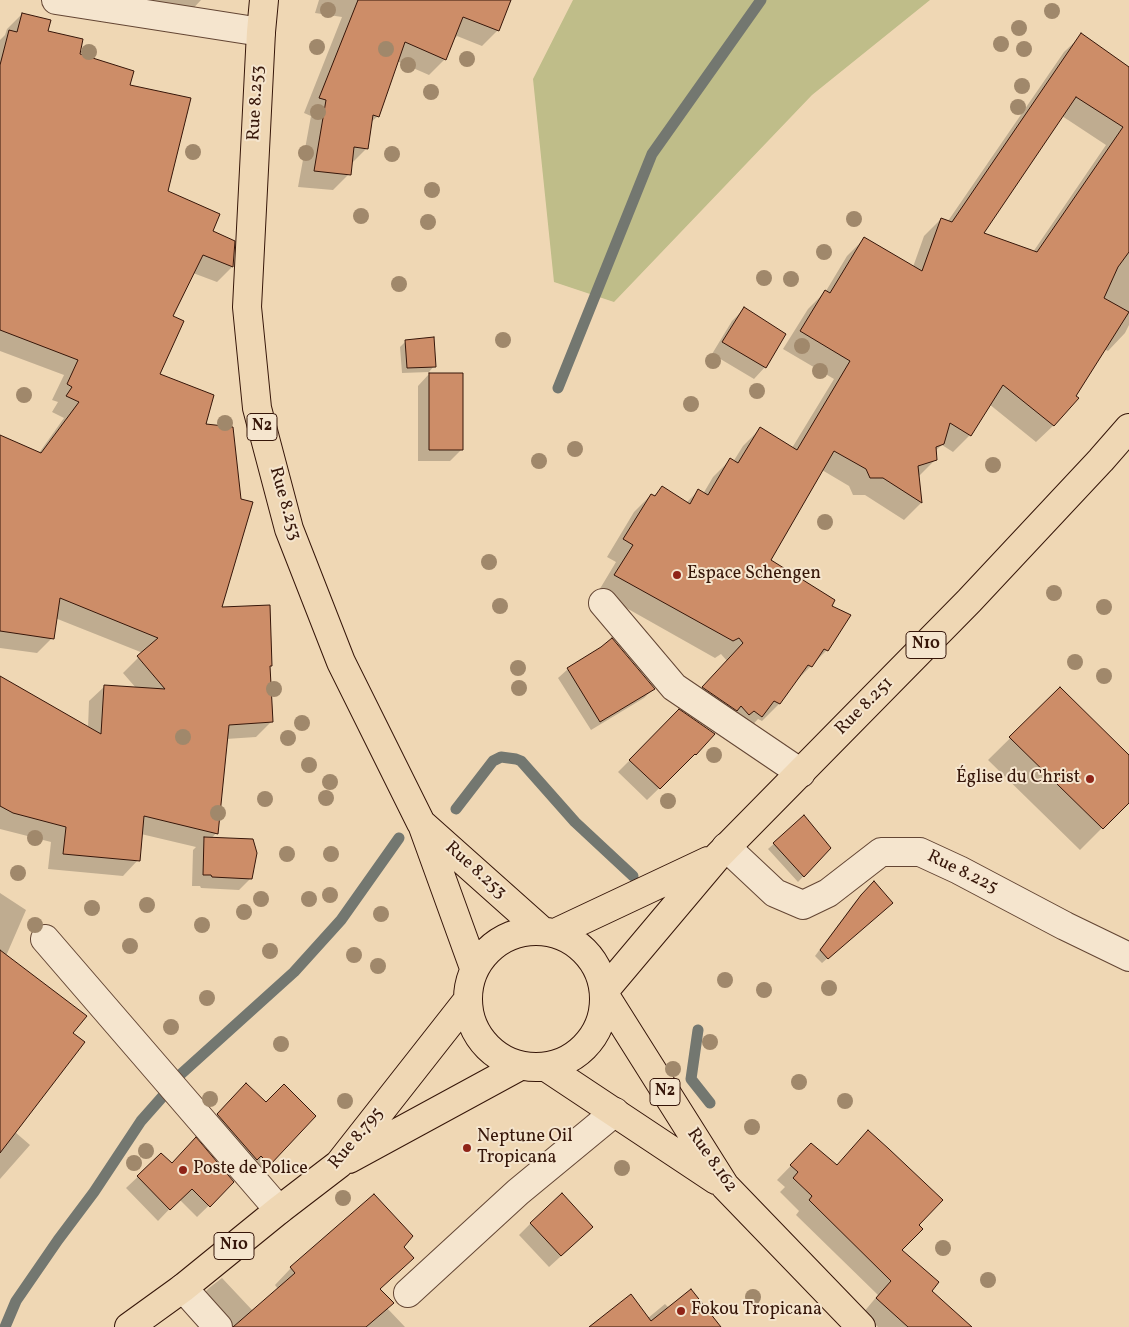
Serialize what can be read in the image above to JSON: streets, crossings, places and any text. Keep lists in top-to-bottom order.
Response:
{
  "streets": {
    "highway": [
      "Rue 8.253",
      "N2",
      "N10",
      "Rue 8.251",
      "Rue 8.795",
      "Rue 8.162"
    ],
    "street": ["Rue 8.225"]
  },
  "crossings": [
    ["Rue 8.253", "N2"],
    ["Rue 8.253", "N10"],
    ["Rue 8.253", "Rue 8.251"],
    ["Rue 8.253", "Rue 8.795"],
    ["Rue 8.253", "Rue 8.162"],
    ["N2", "N10"],
    ["N2", "Rue 8.251"],
    ["N2", "Rue 8.795"],
    ["N2", "Rue 8.162"],
    ["N10", "Rue 8.251"],
    ["N10", "Rue 8.225"],
    ["N10", "Rue 8.795"],
    ["N10", "Rue 8.162"],
    ["Rue 8.251", "Rue 8.225"],
    ["Rue 8.251", "Rue 8.795"],
    ["Rue 8.251", "Rue 8.162"],
    ["Rue 8.795", "Rue 8.162"]
  ],
  "places": [
    "Espace Schengen",
    "Église du Christ",
    "Neptune Oil Tropicana",
    "Poste de Police",
    "Fokou Tropicana"
  ]
}
